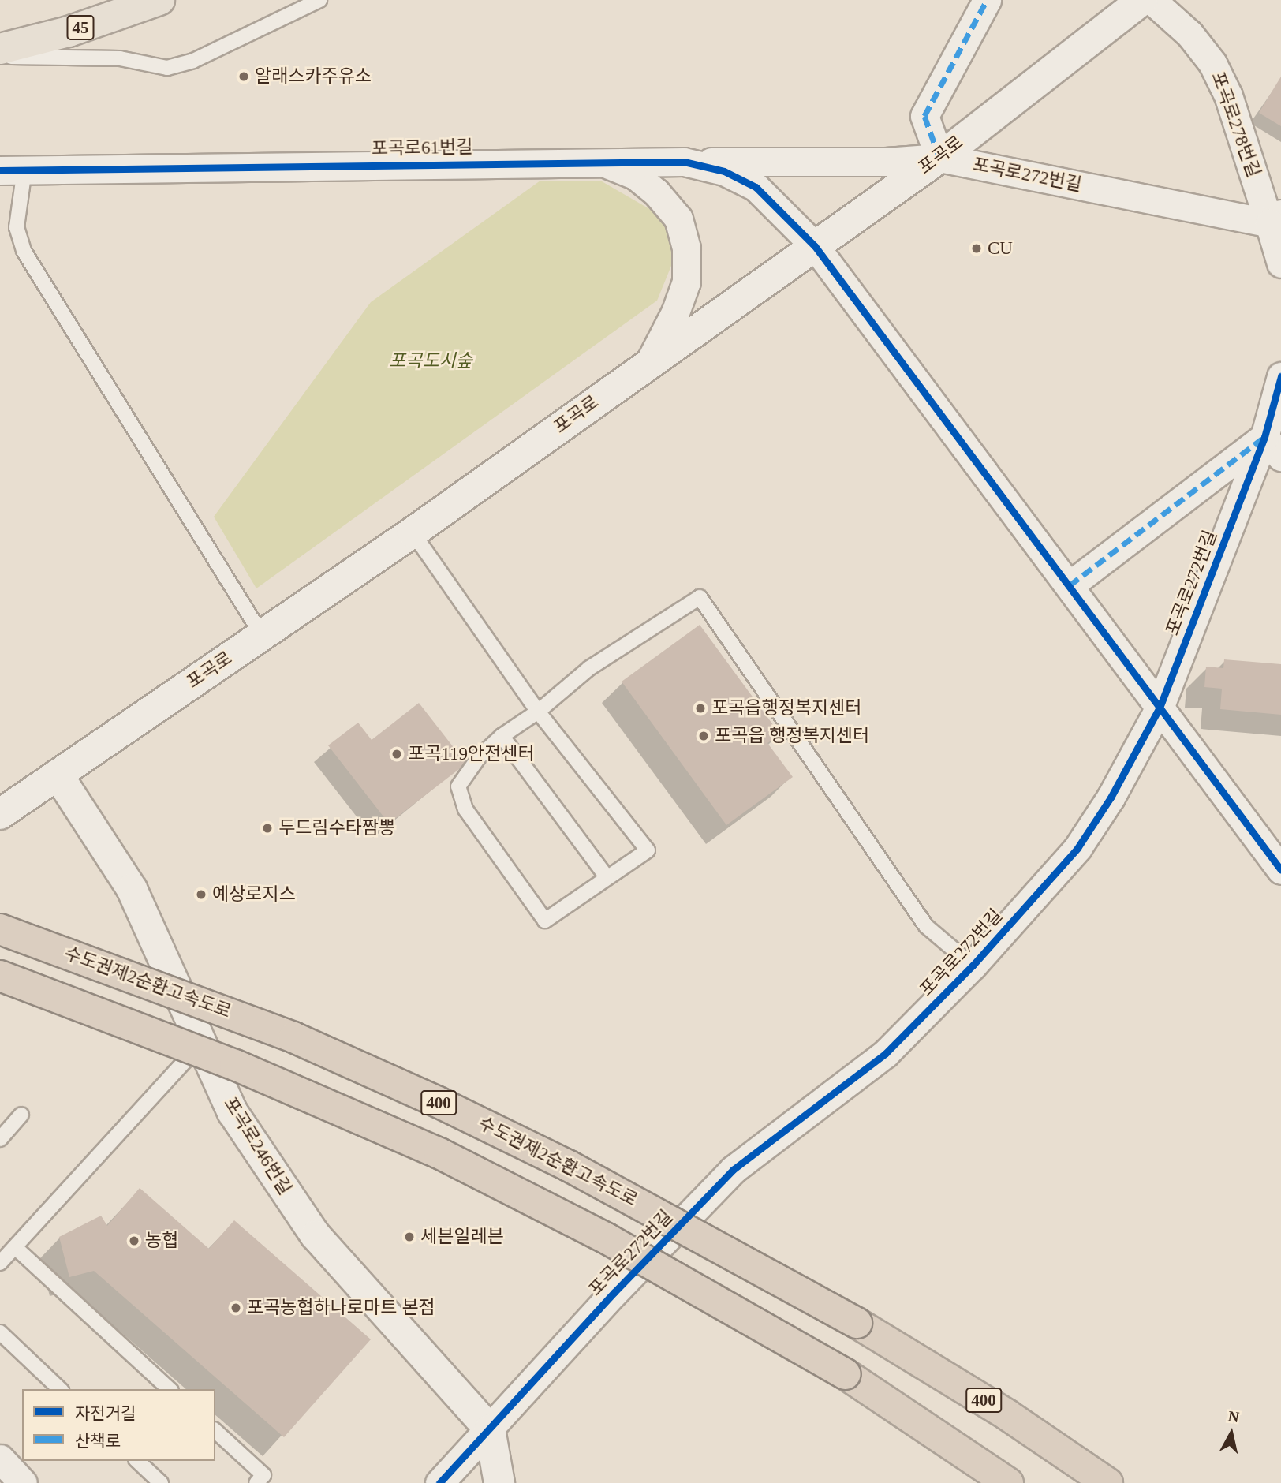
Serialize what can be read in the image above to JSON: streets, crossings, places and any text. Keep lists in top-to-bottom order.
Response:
{
  "streets": {
    "highway": ["수도권제2순환고속도로", "400"],
    "main road": ["45"],
    "street": [
      "포곡로278번길",
      "포곡로61번길",
      "포곡로",
      "포곡로272번길",
      "포곡로246번길"
    ]
  },
  "crossings": [
    ["포곡로278번길", "포곡로272번길"],
    ["포곡로61번길", "포곡로"],
    ["포곡로61번길", "포곡로272번길"],
    ["포곡로", "포곡로272번길"],
    ["포곡로", "포곡로246번길"],
    ["포곡로272번길", "포곡로246번길"]
  ],
  "parks": ["포곡도시숲"],
  "places": [
    "알래스카주유소",
    "CU",
    "포곡읍행정복지센터",
    "포곡읍 행정복지센터",
    "포곡119안전센터",
    "두드림수타짬뽕",
    "예상로지스",
    "세븐일레븐",
    "농협",
    "포곡농협하나로마트 본점"
  ],
  "legend": ["자전거길", "산책로"],
  "north": "top"
}
